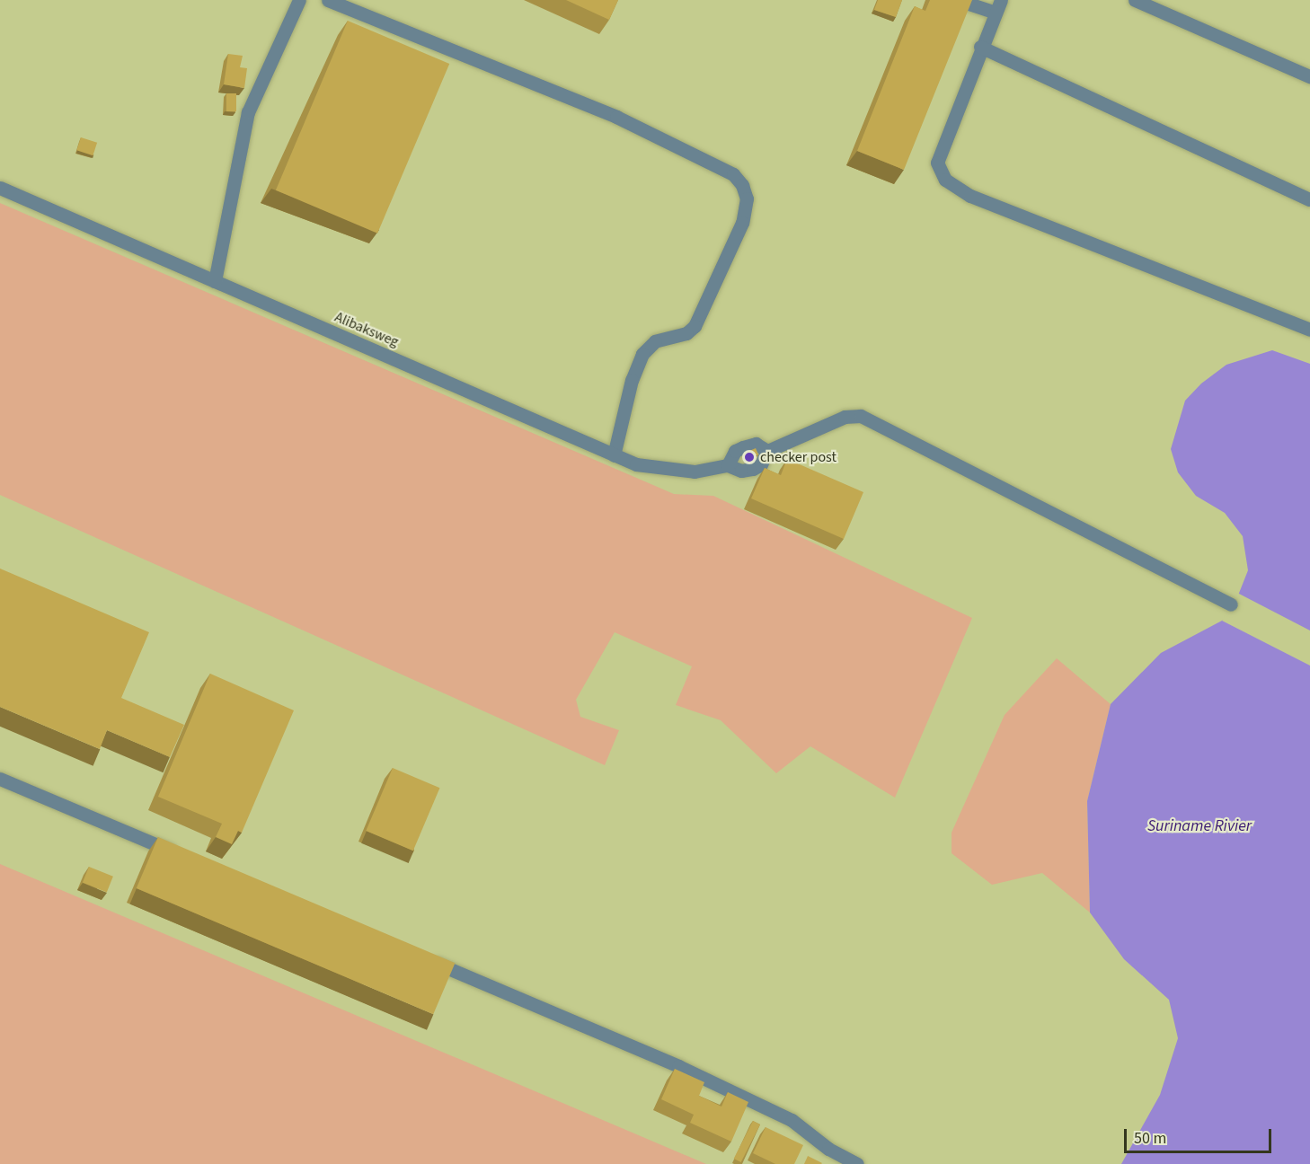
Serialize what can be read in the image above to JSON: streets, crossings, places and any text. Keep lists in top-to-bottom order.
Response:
{
  "streets": {
    "street": ["Alibaksweg"]
  },
  "water": ["Suriname Rivier"],
  "places": ["checker post"],
  "scale_bar": "50 m"
}
